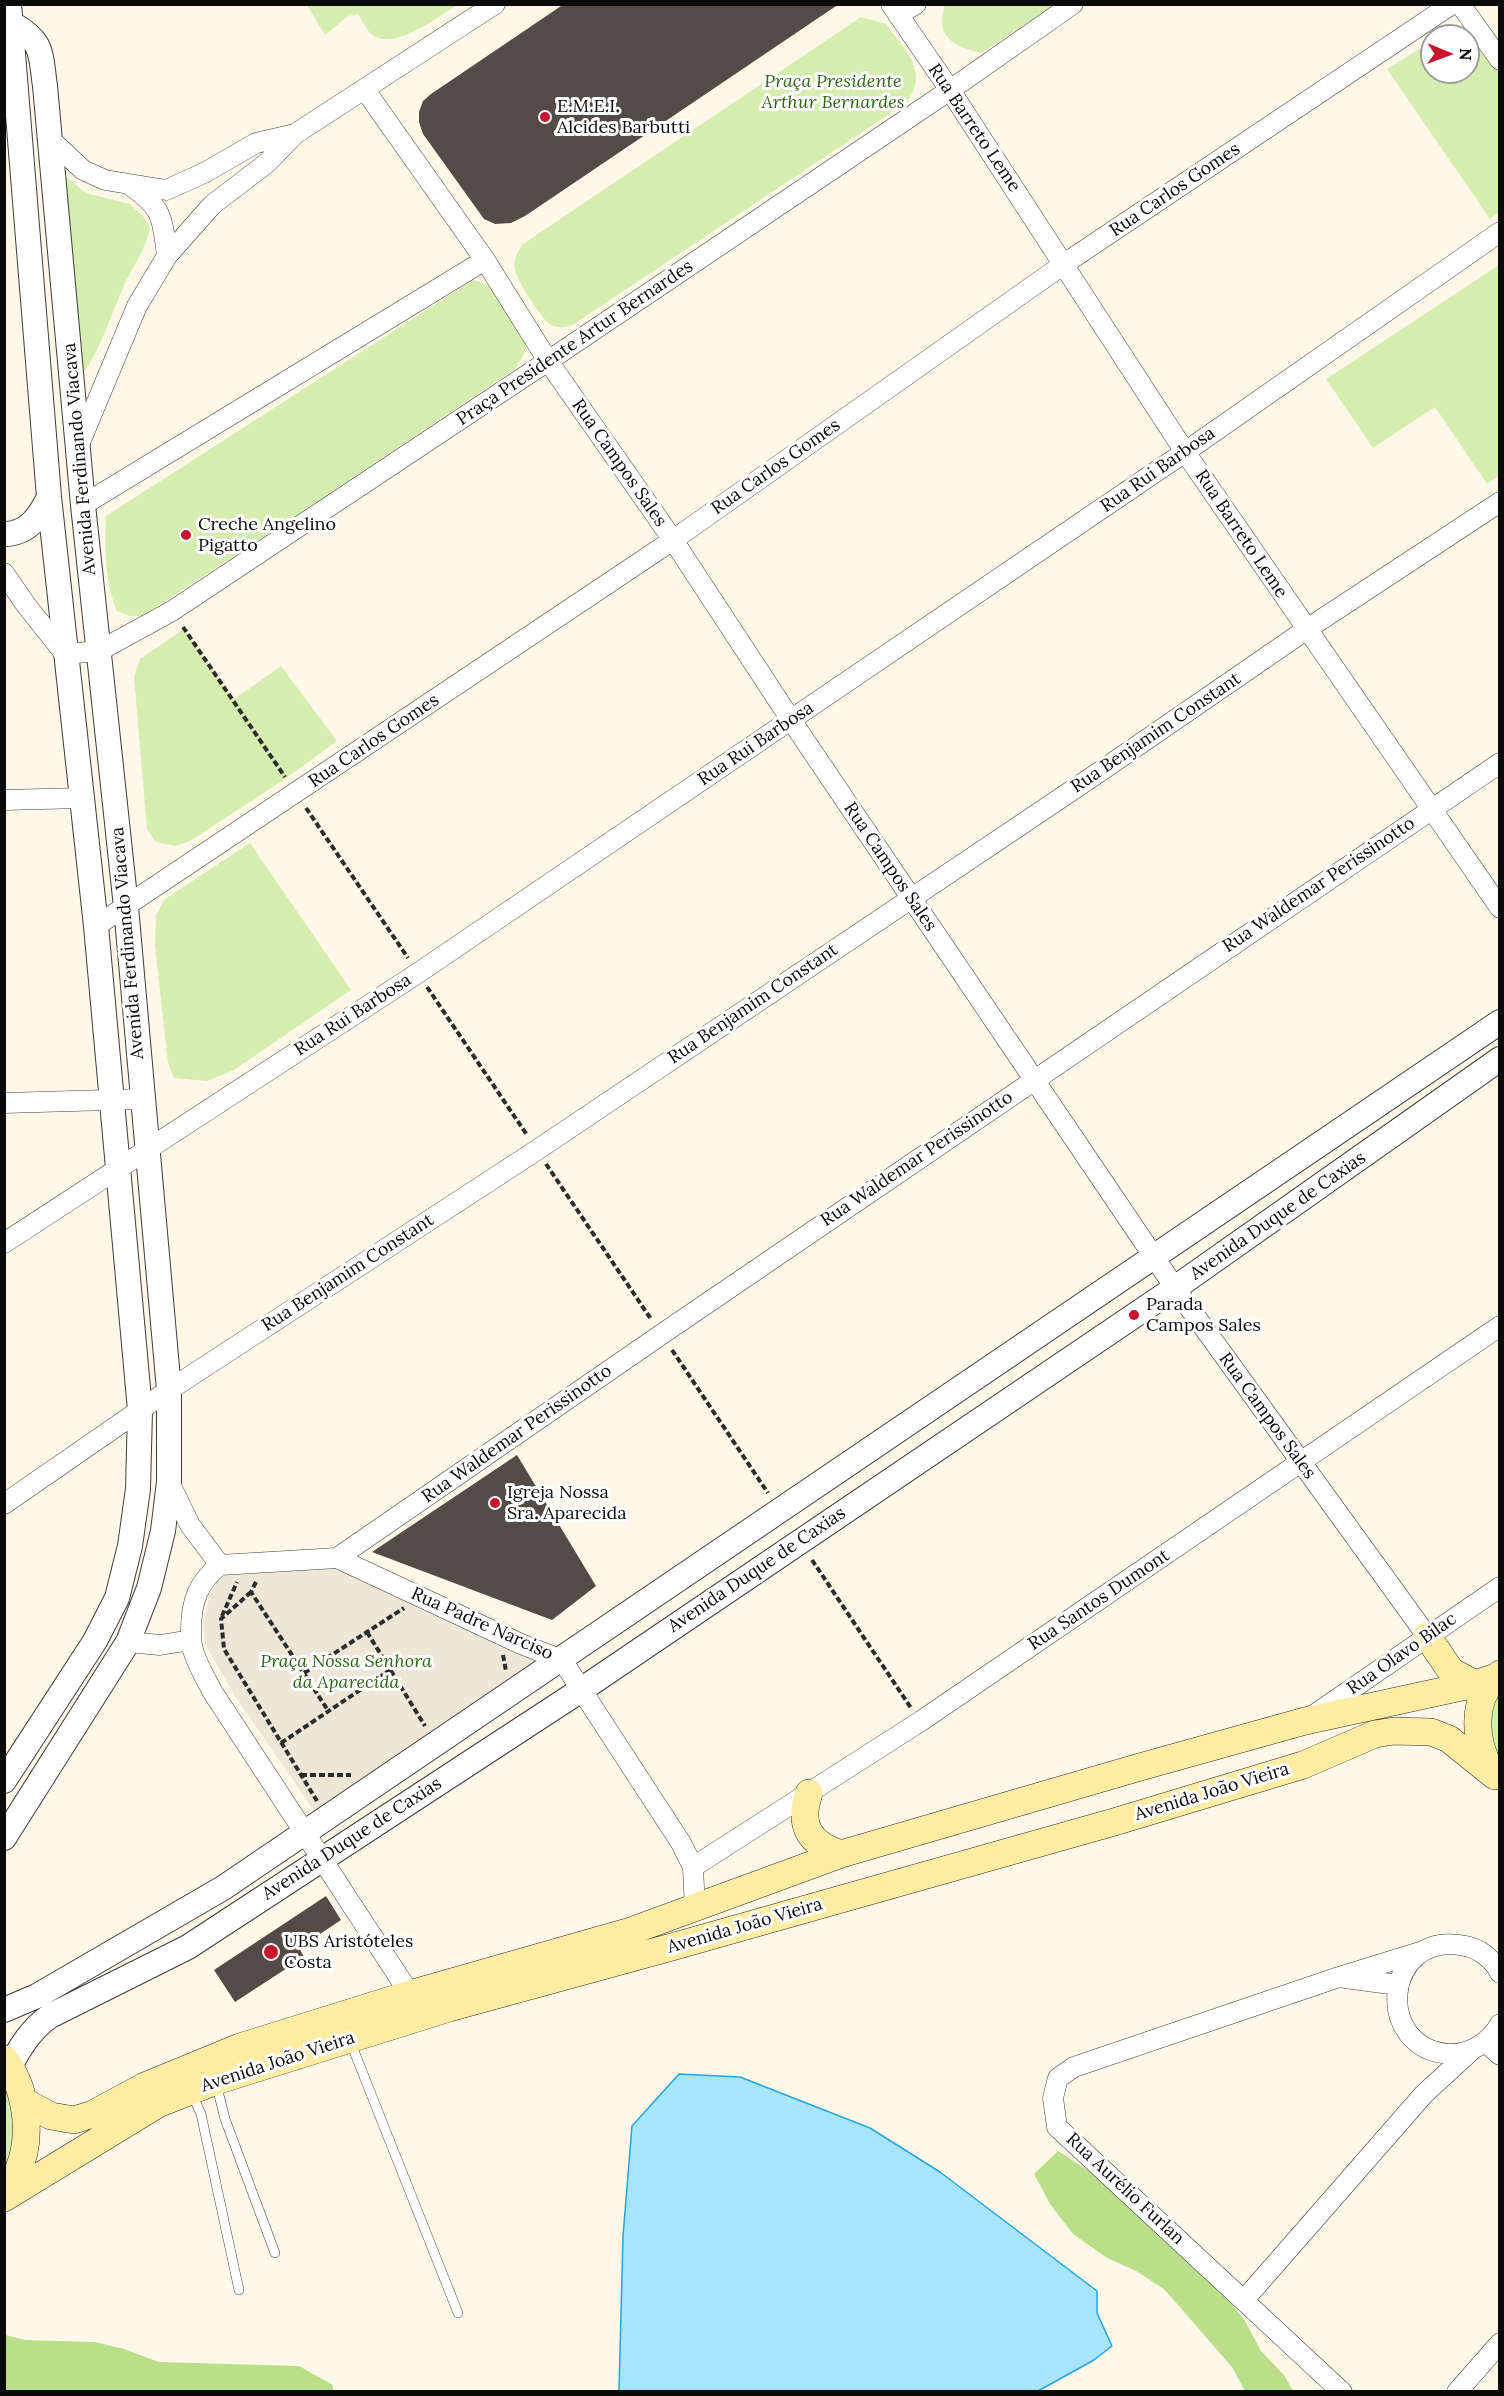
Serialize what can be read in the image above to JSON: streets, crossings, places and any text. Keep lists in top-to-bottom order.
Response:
{
  "streets": {
    "main road": ["Avenida João Vieira"],
    "street": [
      "Rua Barreto Leme",
      "Rua Carlos Gomes",
      "Praça Presidente Artur Bernardes",
      "Avenida Ferdinando Viacava",
      "Rua Campos Sales",
      "Rua Rui Barbosa",
      "Rua Benjamim Constant",
      "Rua Waldemar Perissinotto",
      "Avenida Duque de Caxias",
      "Rua Santos Dumont",
      "Rua Padre Narciso",
      "Rua Olavo Bilac",
      "Rua Aurélio Furlan"
    ]
  },
  "crossings": [
    ["Rua Barreto Leme", "Rua Carlos Gomes"],
    ["Rua Barreto Leme", "Praça Presidente Artur Bernardes"],
    ["Rua Barreto Leme", "Rua Rui Barbosa"],
    ["Rua Barreto Leme", "Rua Benjamim Constant"],
    ["Rua Barreto Leme", "Rua Waldemar Perissinotto"],
    ["Rua Carlos Gomes", "Avenida Ferdinando Viacava"],
    ["Rua Carlos Gomes", "Rua Campos Sales"],
    ["Praça Presidente Artur Bernardes", "Avenida Ferdinando Viacava"],
    ["Praça Presidente Artur Bernardes", "Rua Campos Sales"],
    ["Avenida Ferdinando Viacava", "Rua Rui Barbosa"],
    ["Avenida Ferdinando Viacava", "Rua Benjamim Constant"],
    ["Rua Campos Sales", "Rua Rui Barbosa"],
    ["Rua Campos Sales", "Rua Benjamim Constant"],
    ["Rua Campos Sales", "Rua Waldemar Perissinotto"],
    ["Rua Campos Sales", "Avenida Duque de Caxias"],
    ["Rua Campos Sales", "Rua Santos Dumont"],
    ["Rua Campos Sales", "Rua Olavo Bilac"],
    ["Rua Waldemar Perissinotto", "Rua Padre Narciso"],
    ["Avenida Duque de Caxias", "Rua Padre Narciso"],
    ["Rua Santos Dumont", "Rua Padre Narciso"],
    ["Rua Padre Narciso", "Avenida João Vieira"],
    ["Rua Olavo Bilac", "Avenida João Vieira"]
  ],
  "parks": ["Praça Presidente Arthur Bernardes", "Praça Nossa Senhora da Aparecida"],
  "places": [
    "E.M.E.I. Alcides Barbutti",
    "Creche Angelino Pigatto",
    "Parada Campos Sales",
    "Igreja Nossa Sra. Aparecida",
    "UBS Aristóteles Costa"
  ],
  "north": "right"
}
